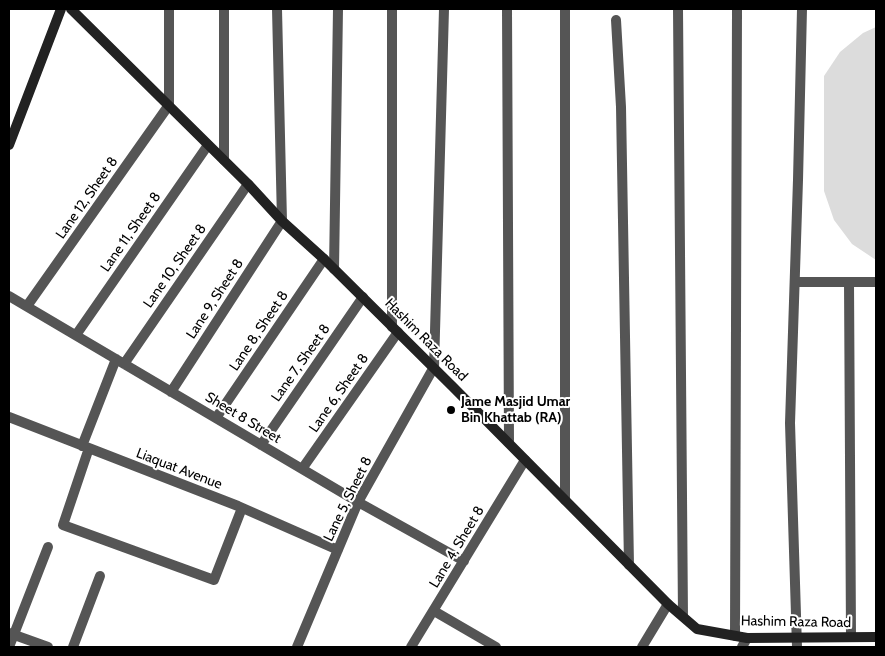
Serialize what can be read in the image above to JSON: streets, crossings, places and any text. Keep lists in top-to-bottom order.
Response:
{
  "streets": {
    "street": [
      "Lane 12, Sheet 8",
      "Lane 11, Sheet 8",
      "Lane 10, Sheet 8",
      "Lane 9, Sheet 8",
      "Lane 8, Sheet 8",
      "Hashim Raza Road",
      "Lane 7, Sheet 8",
      "Lane 6, Sheet 8",
      "Sheet 8 Street",
      "Liaquat Avenue",
      "Lane 5, Sheet 8",
      "Lane 4, Sheet 8"
    ]
  },
  "crossings": [
    ["Lane 12, Sheet 8", "Hashim Raza Road"],
    ["Lane 12, Sheet 8", "Sheet 8 Street"],
    ["Lane 11, Sheet 8", "Hashim Raza Road"],
    ["Lane 11, Sheet 8", "Sheet 8 Street"],
    ["Lane 10, Sheet 8", "Hashim Raza Road"],
    ["Lane 10, Sheet 8", "Sheet 8 Street"],
    ["Lane 10, Sheet 8", "Liaquat Avenue"],
    ["Lane 9, Sheet 8", "Hashim Raza Road"],
    ["Lane 9, Sheet 8", "Sheet 8 Street"],
    ["Lane 8, Sheet 8", "Hashim Raza Road"],
    ["Lane 8, Sheet 8", "Sheet 8 Street"],
    ["Hashim Raza Road", "Lane 7, Sheet 8"],
    ["Hashim Raza Road", "Lane 6, Sheet 8"],
    ["Hashim Raza Road", "Lane 5, Sheet 8"],
    ["Hashim Raza Road", "Lane 4, Sheet 8"],
    ["Lane 7, Sheet 8", "Sheet 8 Street"],
    ["Lane 6, Sheet 8", "Sheet 8 Street"],
    ["Sheet 8 Street", "Lane 5, Sheet 8"],
    ["Sheet 8 Street", "Lane 4, Sheet 8"],
    ["Liaquat Avenue", "Lane 5, Sheet 8"]
  ],
  "places": ["Jame Masjid Umar Bin Khattab (RA)"]
}
